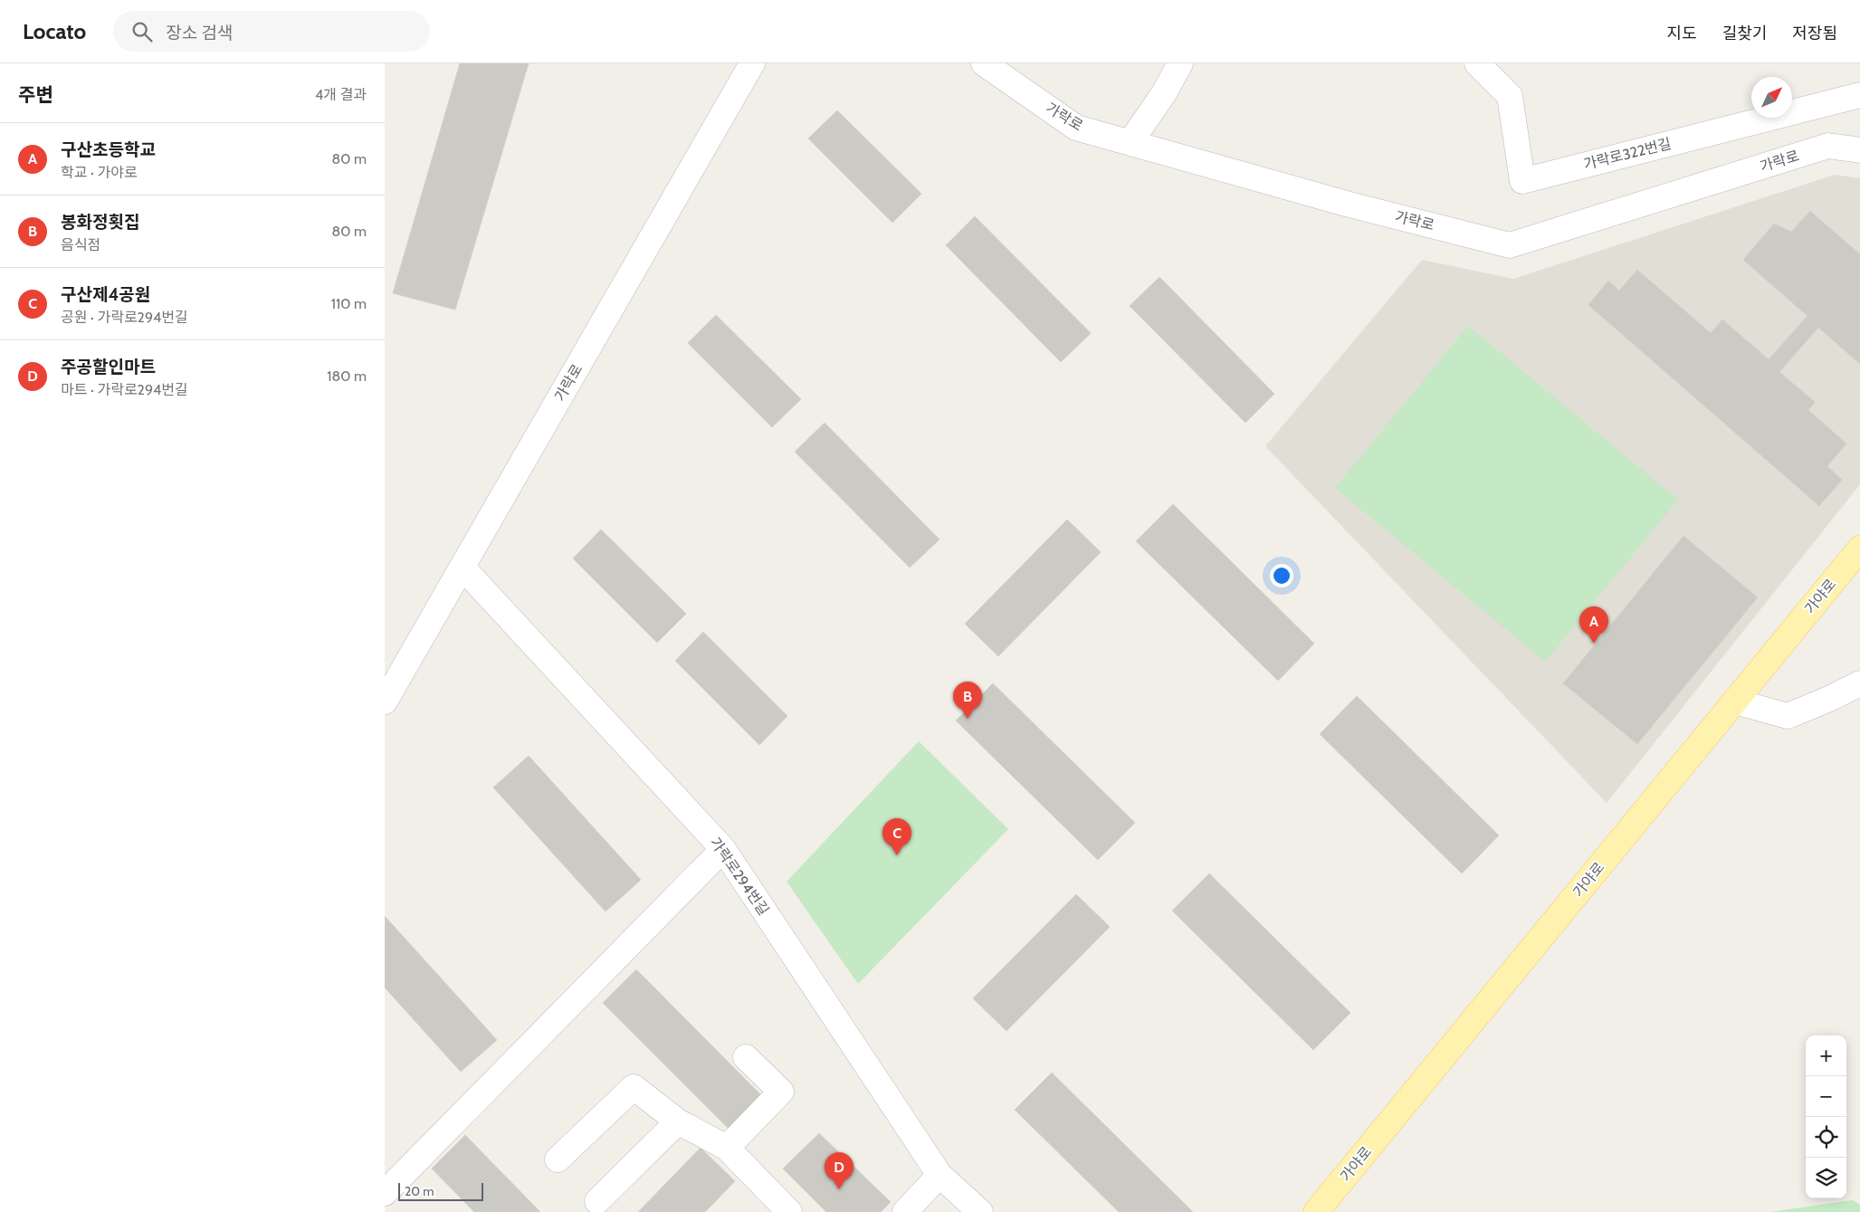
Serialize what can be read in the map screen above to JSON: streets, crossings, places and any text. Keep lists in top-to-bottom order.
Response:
{
  "streets": {
    "main road": ["가야로"],
    "street": ["가락로", "가락로322번길", "가락로294번길"]
  },
  "crossings": [
    ["가락로", "가락로294번길"]
  ],
  "scale_bar": "20 m",
  "north": "top right",
  "page": {
    "header": "Locato",
    "search": "장소 검색",
    "nav": ["지도", "길찾기", "저장됨"],
    "heading": ["주변", "4개 결과"],
    "list": [
      {
        "mark": "A",
        "name": "구산초등학교",
        "note": "학교 · 가야로",
        "value": "80 m"
      },
      {
        "mark": "B",
        "name": "봉화정횟집",
        "note": "음식점",
        "value": "80 m"
      },
      {
        "mark": "C",
        "name": "구산제4공원",
        "note": "공원 · 가락로294번길",
        "value": "110 m"
      },
      {
        "mark": "D",
        "name": "주공할인마트",
        "note": "마트 · 가락로294번길",
        "value": "180 m"
      }
    ],
    "pins": [
      "A",
      "B",
      "C",
      "D"
    ],
    "map_buttons": ["+", "−"],
    "scale": "20 m"
  }
}
